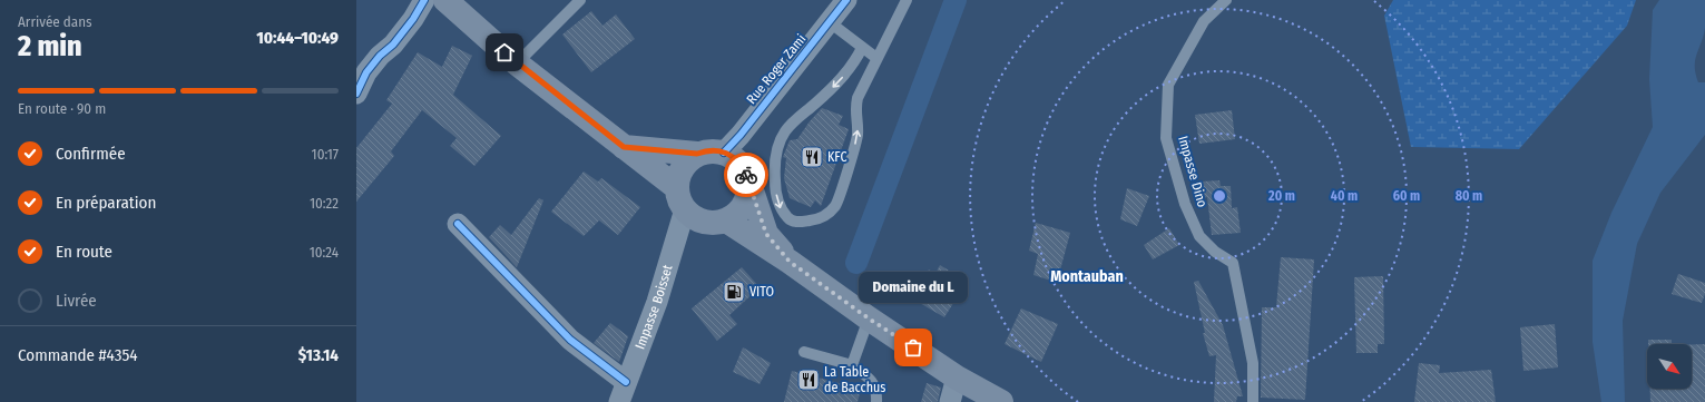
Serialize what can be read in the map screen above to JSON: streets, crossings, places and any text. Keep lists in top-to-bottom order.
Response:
{
  "streets": {
    "street": ["Rue Roger Zami", "Impasse Boisset"],
    "lane": ["Impasse Dino"]
  },
  "crossings": [
    ["Rue Roger Zami", "Impasse Boisset"]
  ],
  "districts": ["Montauban"],
  "places": {
    "restaurant": ["KFC", "La Table de Bacchus"],
    "fuel station": ["VITO"],
    "other": ["Domaine du L"]
  },
  "north": "bottom right",
  "page": {
    "heading": ["2 min", "Arrivée dans", "10:44–10:49"],
    "panel": ["Commande #4354", "$13.14"],
    "bar": "En route · 90 m",
    "list": [
      ["Confirmée", "10:17"],
      ["En préparation", "10:22"],
      ["En route", "10:24"],
      "Livrée"
    ],
    "bubble": "Domaine du L"
  },
  "rings": [
    "20 m",
    "40 m",
    "60 m",
    "80 m"
  ]
}
